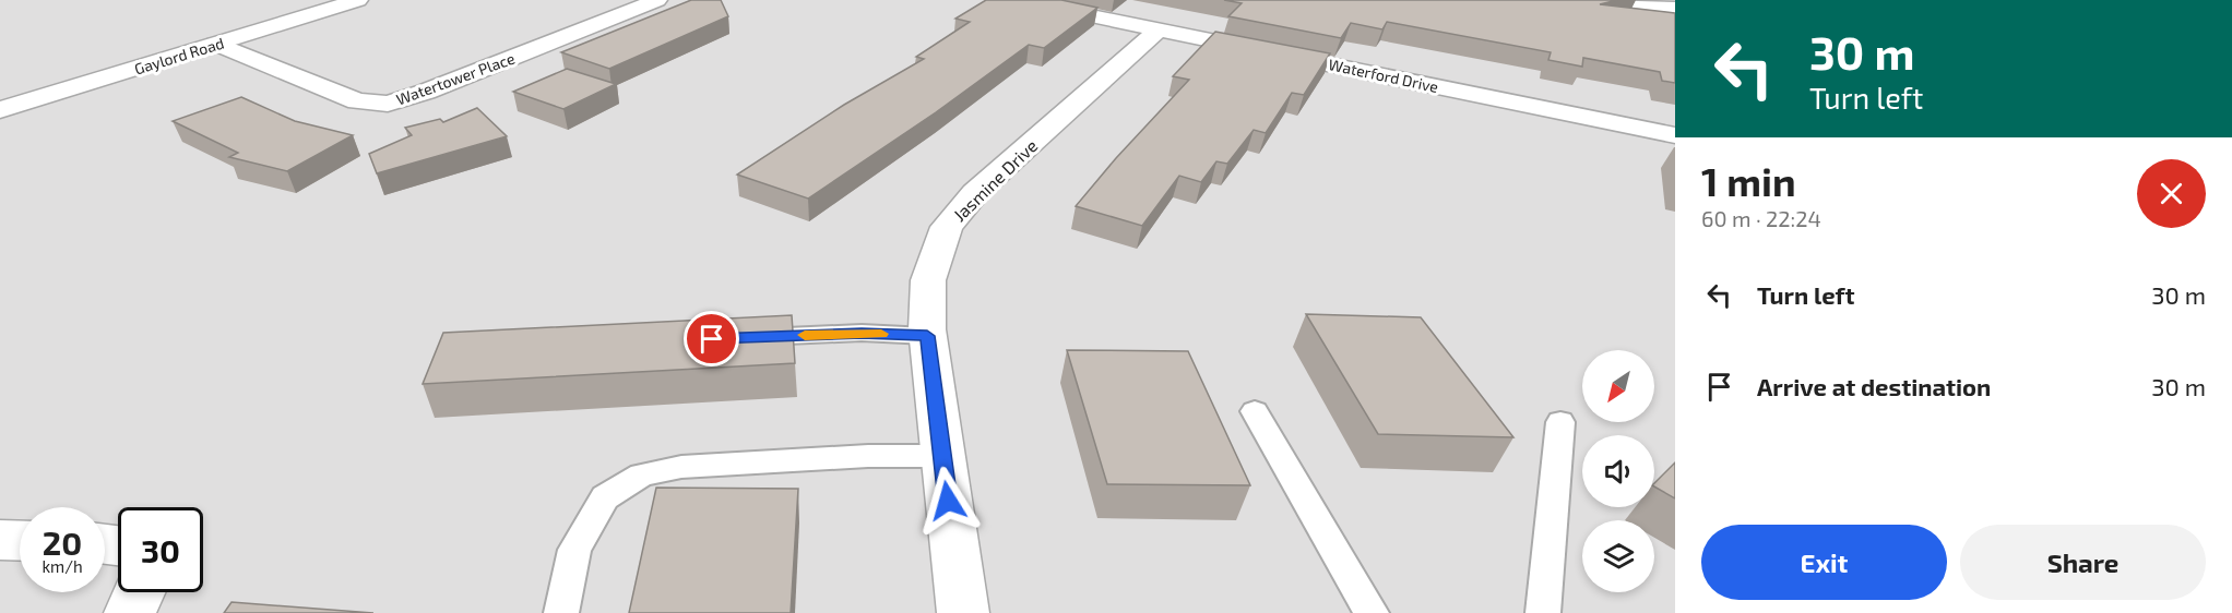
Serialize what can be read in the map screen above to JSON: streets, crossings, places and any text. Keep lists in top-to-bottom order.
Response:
{
  "streets": {
    "street": [
      "Gaylord Road",
      "Waterford Drive",
      "Watertower Place",
      "Jasmine Drive"
    ]
  },
  "crossings": [
    ["Gaylord Road", "Watertower Place"],
    ["Waterford Drive", "Jasmine Drive"]
  ],
  "north": "bottom left",
  "page": {
    "turn": ["30 m", "Turn left"],
    "heading": ["1 min", "60 m · 22:24"],
    "list": [
      {
        "name": "Turn left",
        "value": "30 m"
      },
      {
        "name": "Arrive at destination",
        "value": "30 m"
      }
    ],
    "speed": "20 km/h",
    "limit": "30",
    "buttons": ["Exit", "Share"]
  }
}
